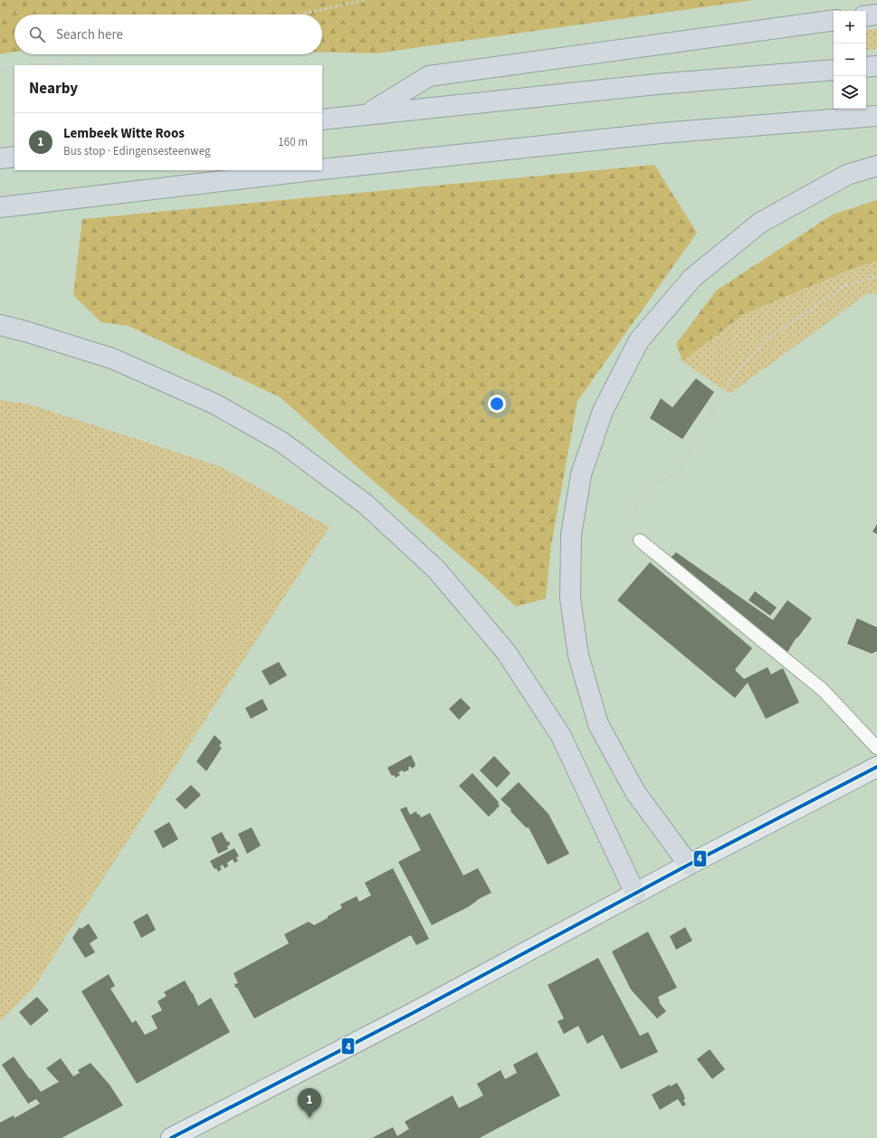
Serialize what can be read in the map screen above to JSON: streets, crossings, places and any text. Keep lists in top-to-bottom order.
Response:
{
  "lines": ["transit line 4"],
  "page": {
    "map_buttons": ["+", "−"],
    "search": "Search here",
    "heading": "Nearby",
    "list": [
      {
        "mark": "1",
        "name": "Lembeek Witte Roos",
        "note": "Bus stop · Edingensesteenweg",
        "value": "160 m"
      }
    ],
    "pins": "1"
  }
}
